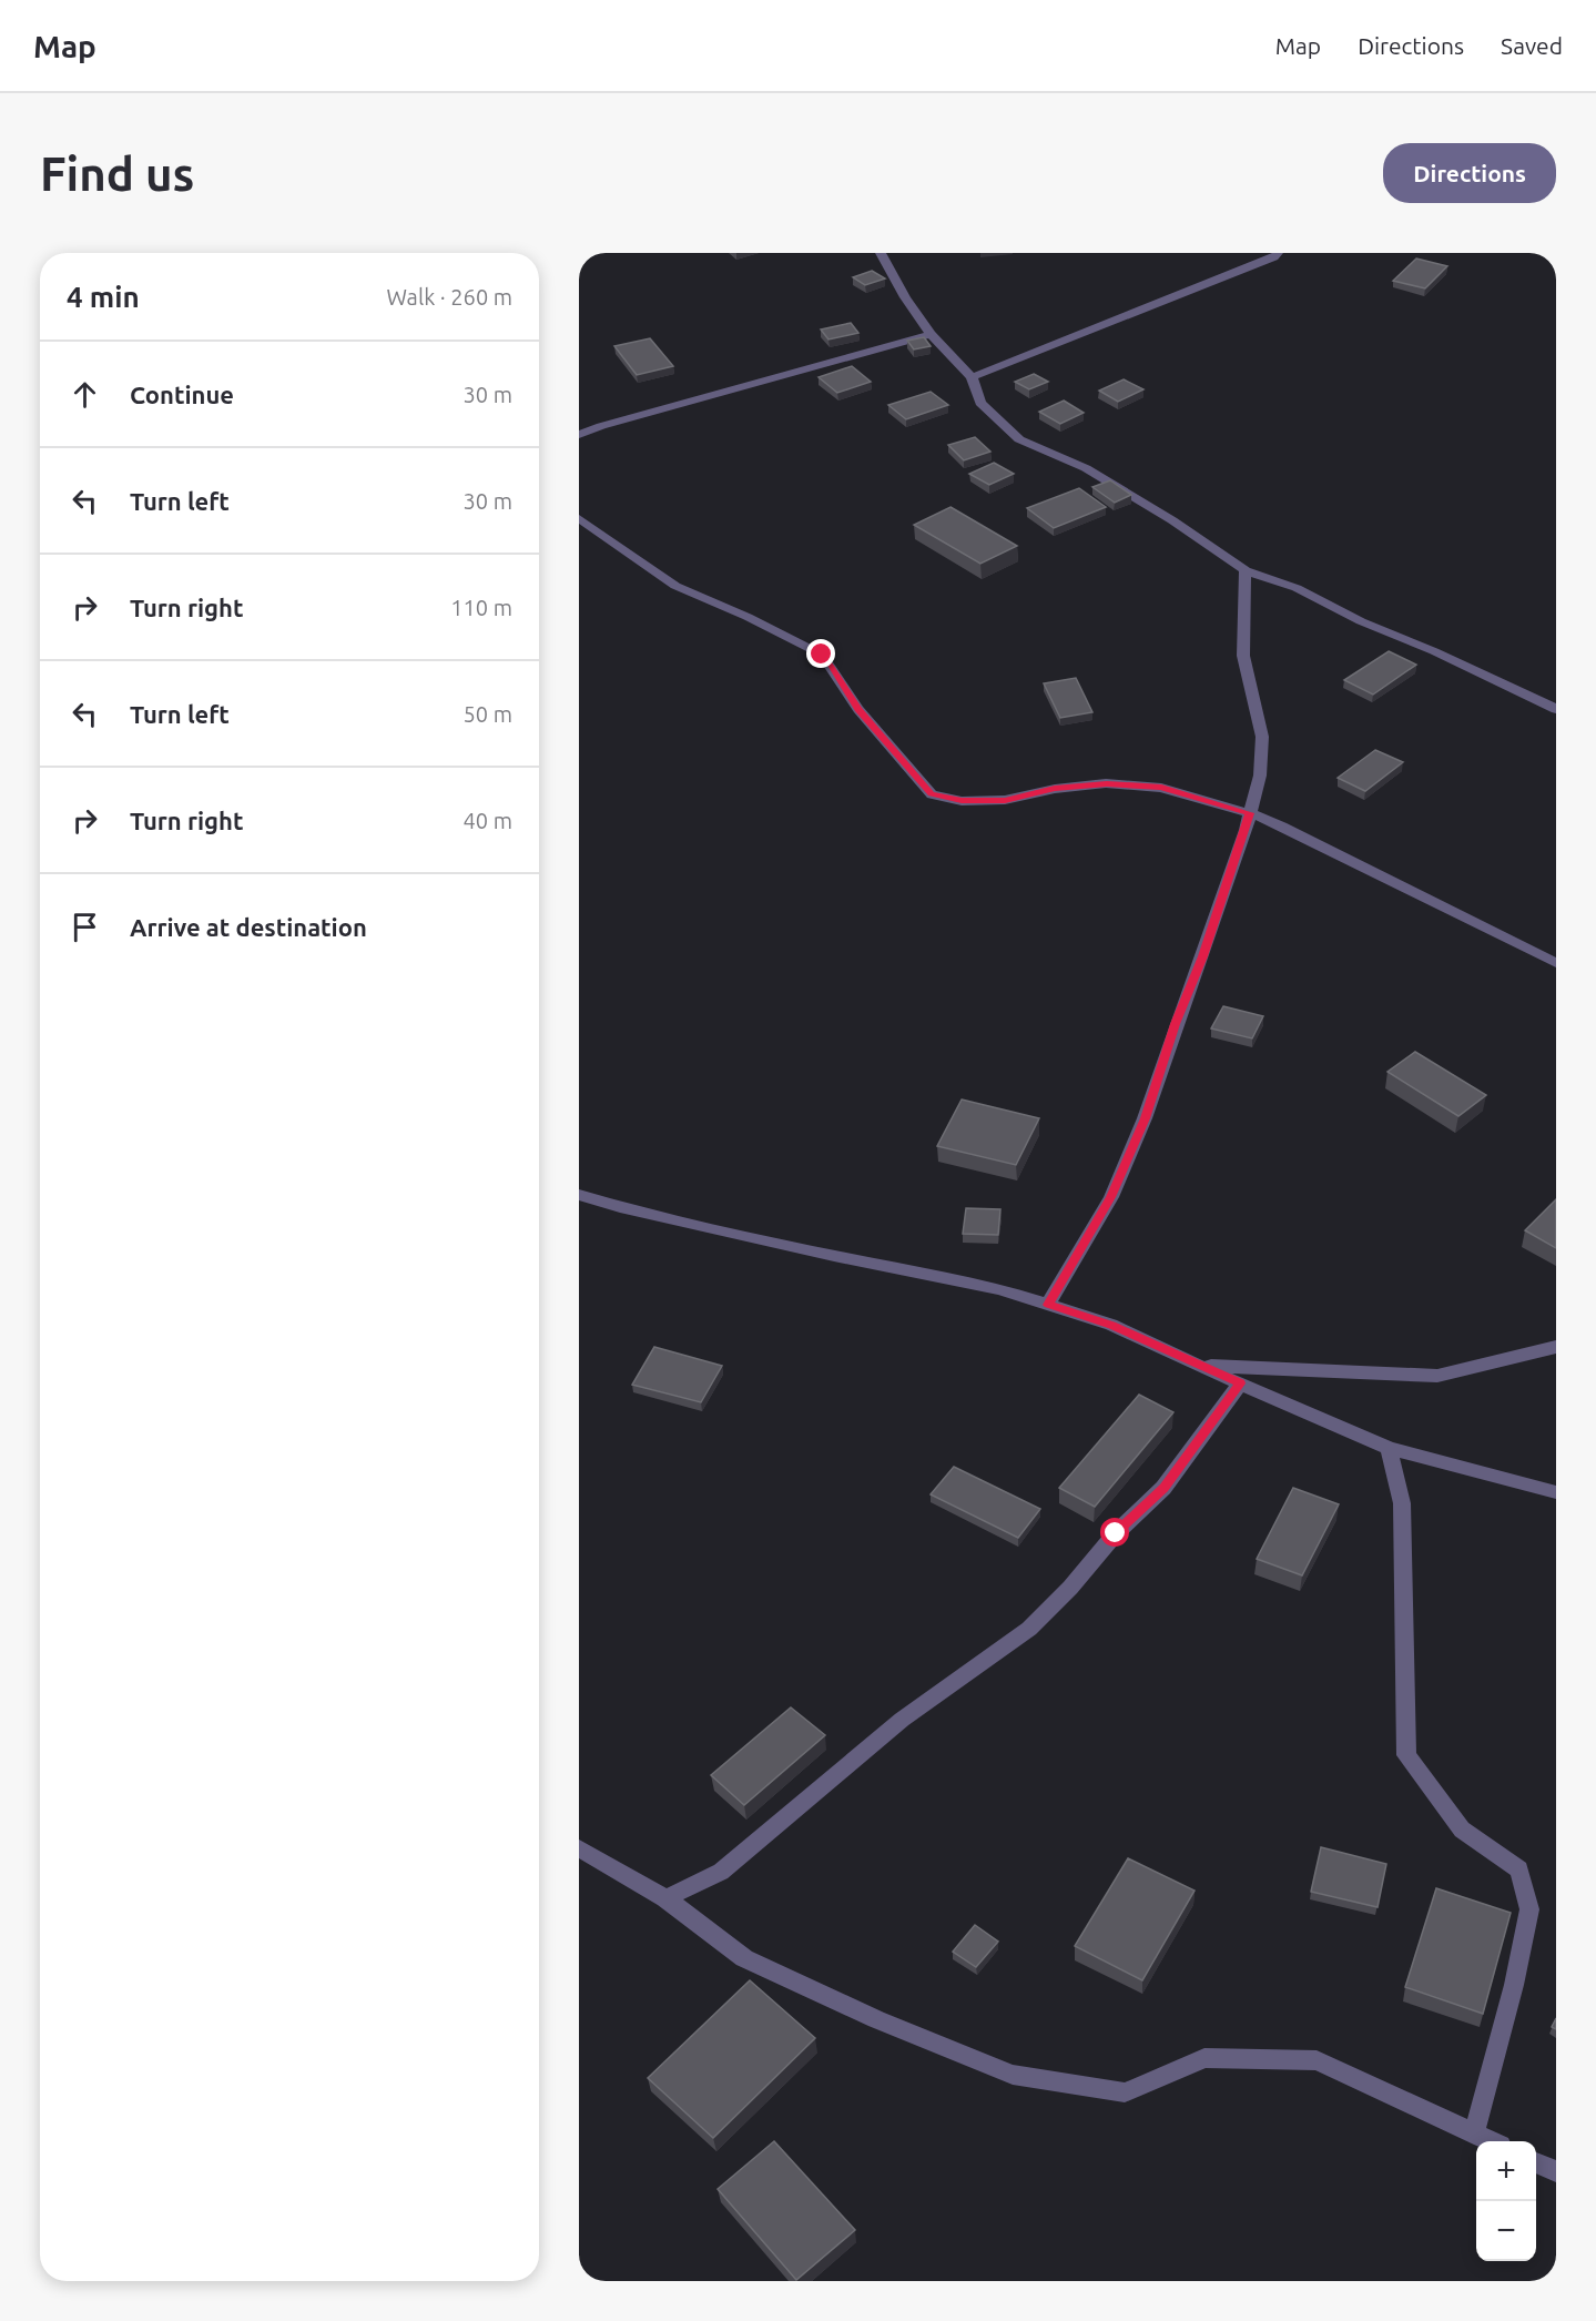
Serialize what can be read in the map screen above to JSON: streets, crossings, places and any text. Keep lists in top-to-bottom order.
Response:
{
  "page": {
    "header": "Map",
    "nav": ["Map", "Directions", "Saved"],
    "buttons": "Directions",
    "title": "Find us",
    "heading": ["4 min", "Walk · 260 m"],
    "list": [
      ["Continue", "30 m"],
      ["Turn left", "30 m"],
      ["Turn right", "110 m"],
      ["Turn left", "50 m"],
      ["Turn right", "40 m"],
      "Arrive at destination"
    ],
    "map_buttons": ["+", "−"]
  }
}
